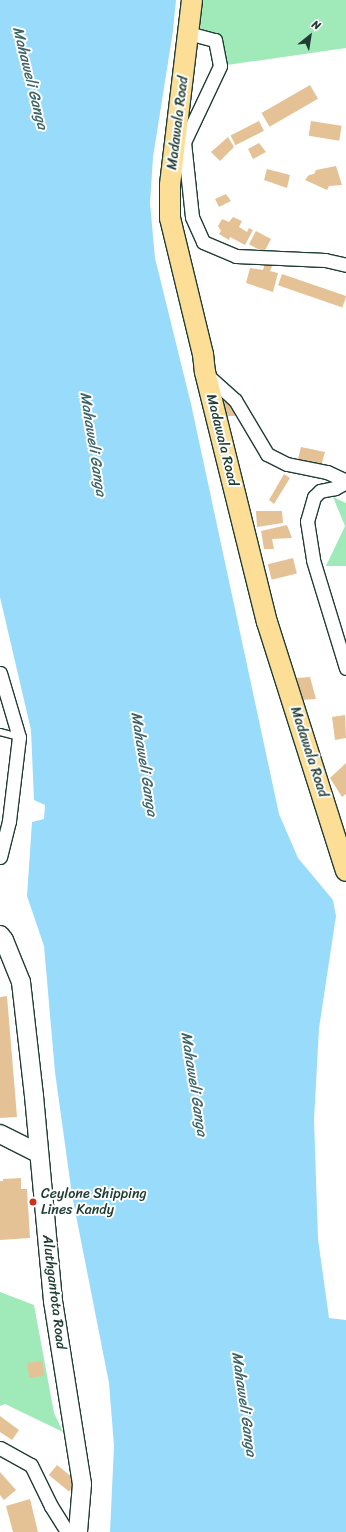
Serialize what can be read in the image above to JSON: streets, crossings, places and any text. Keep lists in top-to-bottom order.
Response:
{
  "streets": {
    "main road": ["Madawala Road"],
    "street": ["Aluthgantota Road"]
  },
  "water": ["Mahaweli Ganga"],
  "places": ["Ceylone Shipping Lines Kandy"],
  "north": "top right"
}
